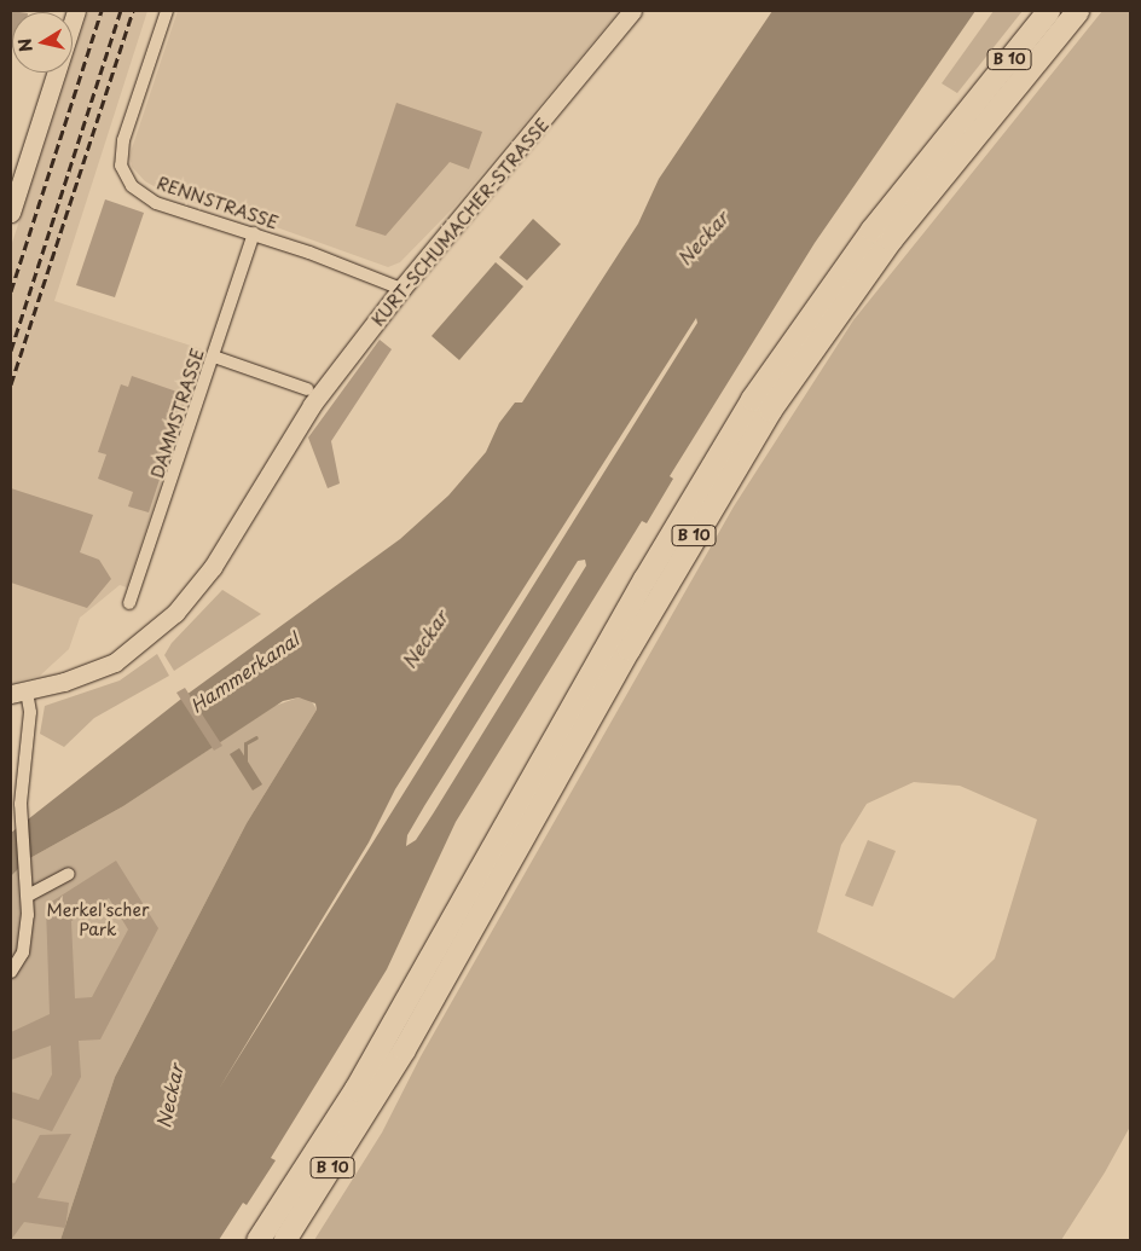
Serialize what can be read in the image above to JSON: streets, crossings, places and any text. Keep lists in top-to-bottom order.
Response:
{
  "streets": {
    "highway": ["B 10"],
    "street": ["RENNSTRASSE", "KURT-SCHUMACHER-STRASSE", "DAMMSTRASSE"]
  },
  "crossings": [
    ["RENNSTRASSE", "KURT-SCHUMACHER-STRASSE"],
    ["RENNSTRASSE", "DAMMSTRASSE"]
  ],
  "water": ["Neckar", "Hammerkanal"],
  "parks": ["Merkel'scher Park"],
  "north": "left"
}
